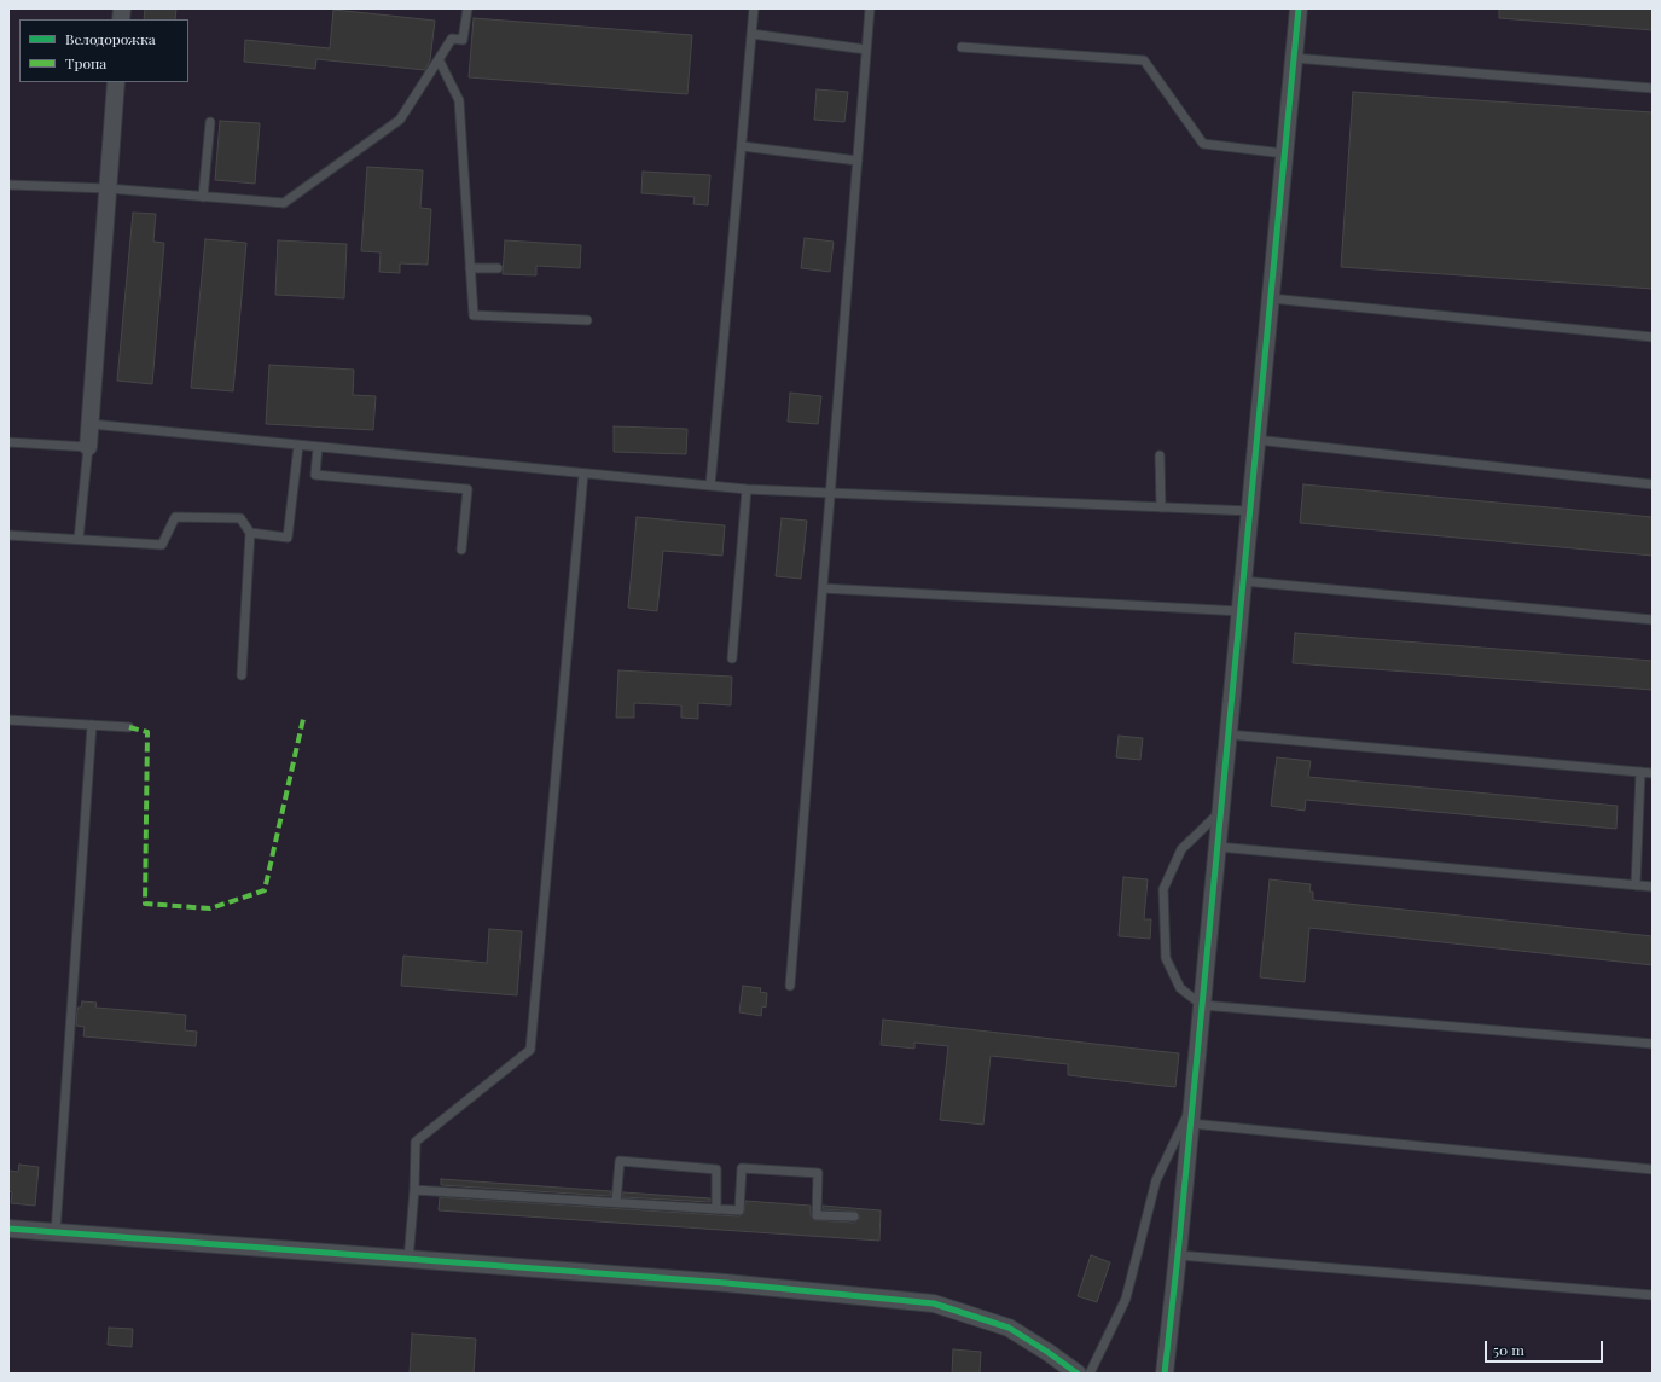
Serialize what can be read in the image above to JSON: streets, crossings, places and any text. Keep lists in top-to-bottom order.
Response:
{
  "legend": ["Велодорожка", "Тропа"],
  "scale_bar": "50 m"
}
